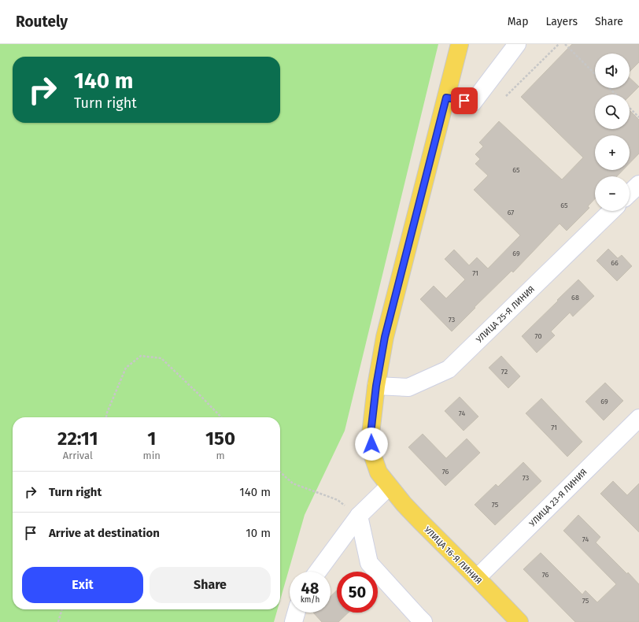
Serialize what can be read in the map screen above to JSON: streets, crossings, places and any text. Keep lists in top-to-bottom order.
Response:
{
  "streets": {
    "main road": ["УЛИЦА 16-Я ЛИНИЯ"],
    "street": ["УЛИЦА 25-Я ЛИНИЯ", "УЛИЦА 23-Я ЛИНИЯ"]
  },
  "crossings": [
    ["УЛИЦА 25-Я ЛИНИЯ", "УЛИЦА 16-Я ЛИНИЯ"],
    ["УЛИЦА 23-Я ЛИНИЯ", "УЛИЦА 16-Я ЛИНИЯ"]
  ],
  "house_numbers": [
    "65",
    "65",
    "67",
    "69",
    "66",
    "71",
    "68",
    "73",
    "70",
    "72",
    "69",
    "74",
    "71",
    "76",
    "73",
    "75",
    "74",
    "76",
    "75"
  ],
  "page": {
    "header": "Routely",
    "nav": ["Map", "Layers", "Share"],
    "map_buttons": ["+", "−"],
    "turn": ["140 m", "Turn right"],
    "eta": [
      "22:11",
      "Arrival",
      "1",
      "min",
      "150",
      "m"
    ],
    "list": [
      {
        "name": "Turn right",
        "value": "140 m"
      },
      {
        "name": "Arrive at destination",
        "value": "10 m"
      }
    ],
    "buttons": ["Exit", "Share"],
    "speed": "48 km/h",
    "limit": "50"
  }
}
